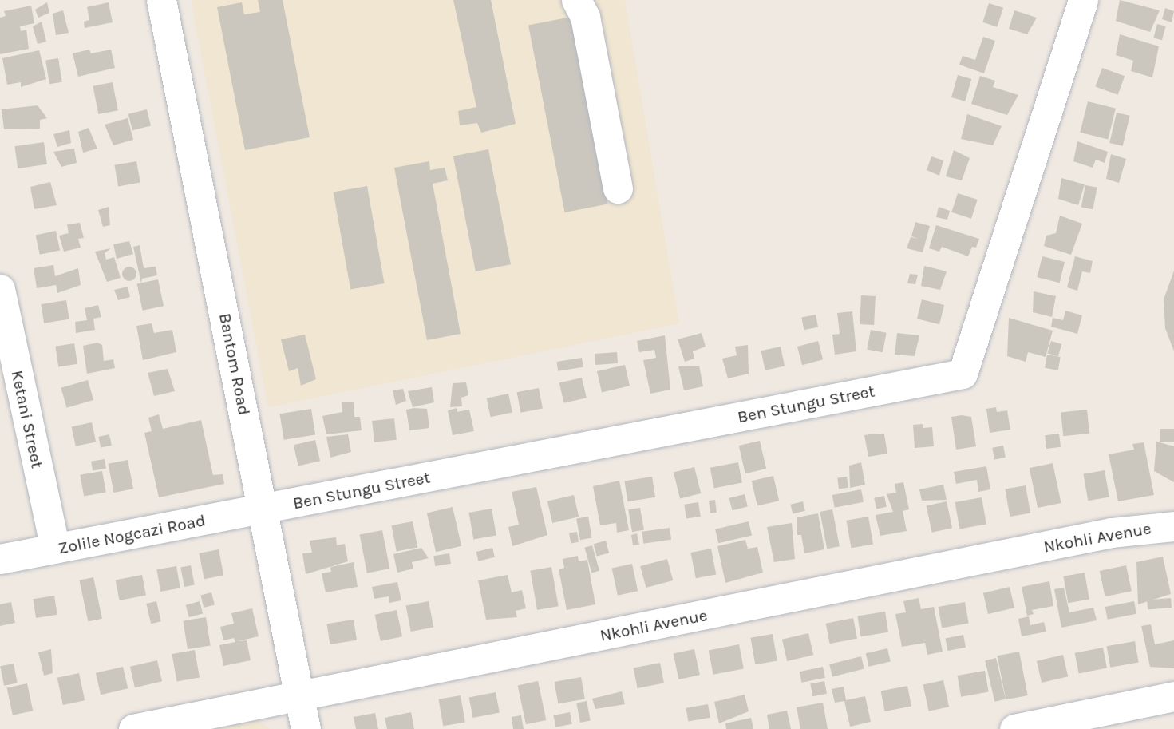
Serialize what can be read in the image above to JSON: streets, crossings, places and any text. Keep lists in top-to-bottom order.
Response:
{
  "streets": {
    "street": [
      "Bantom Road",
      "Ben Stungu Street",
      "Ketani Street",
      "Zolile Nogcazi Road",
      "Nkohli Avenue"
    ]
  },
  "crossings": [
    ["Bantom Road", "Ben Stungu Street"],
    ["Bantom Road", "Zolile Nogcazi Road"],
    ["Bantom Road", "Nkohli Avenue"],
    ["Ben Stungu Street", "Zolile Nogcazi Road"],
    ["Ketani Street", "Zolile Nogcazi Road"]
  ]
}
